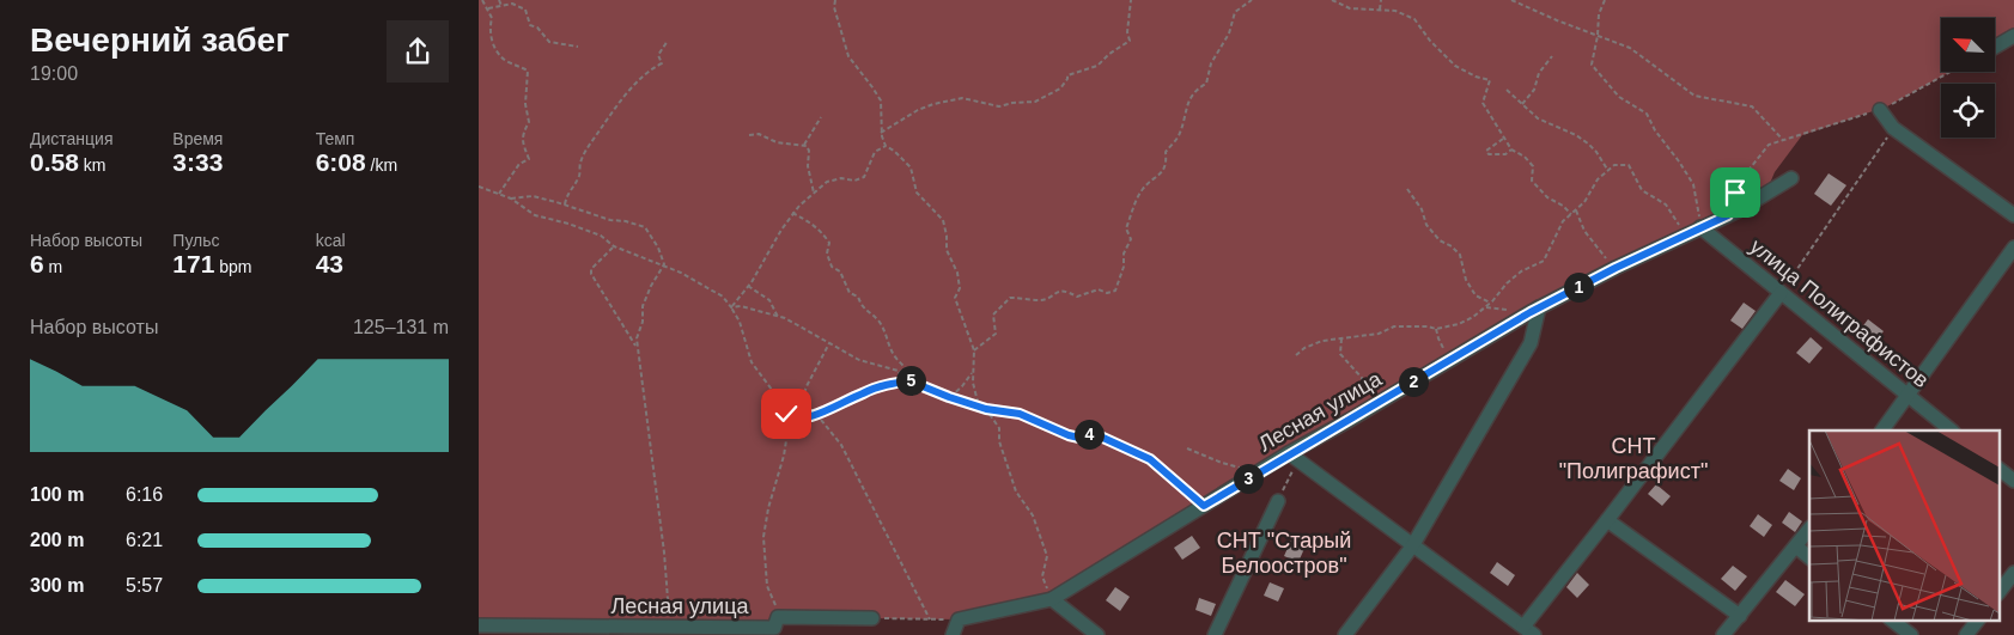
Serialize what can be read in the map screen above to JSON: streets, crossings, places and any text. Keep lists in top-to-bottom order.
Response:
{
  "streets": {
    "street": ["улица Полиграфистов", "Лесная улица"]
  },
  "crossings": [
    ["улица Полиграфистов", "Лесная улица"]
  ],
  "parks": ["СНТ \"Полиграфист\"", "СНТ \"Старый Белоостров\""],
  "north": "top left",
  "page": {
    "heading": ["Вечерний забег", "19:00"],
    "stats": [
      ["Дистанция", "0.58 km"],
      ["Время", "3:33"],
      ["Темп", "6:08 /km"],
      ["Набор высоты", "6 m"],
      ["Пульс", "171 bpm"],
      ["kcal", "43"]
    ],
    "pins": [
      "1",
      "5",
      "2",
      "4",
      "3"
    ],
    "chart": ["Набор высоты", "125–131 m"],
    "list": [
      {
        "name": "100 m",
        "note": "6:16"
      },
      {
        "name": "200 m",
        "note": "6:21"
      },
      {
        "name": "300 m",
        "note": "5:57"
      }
    ]
  }
}
